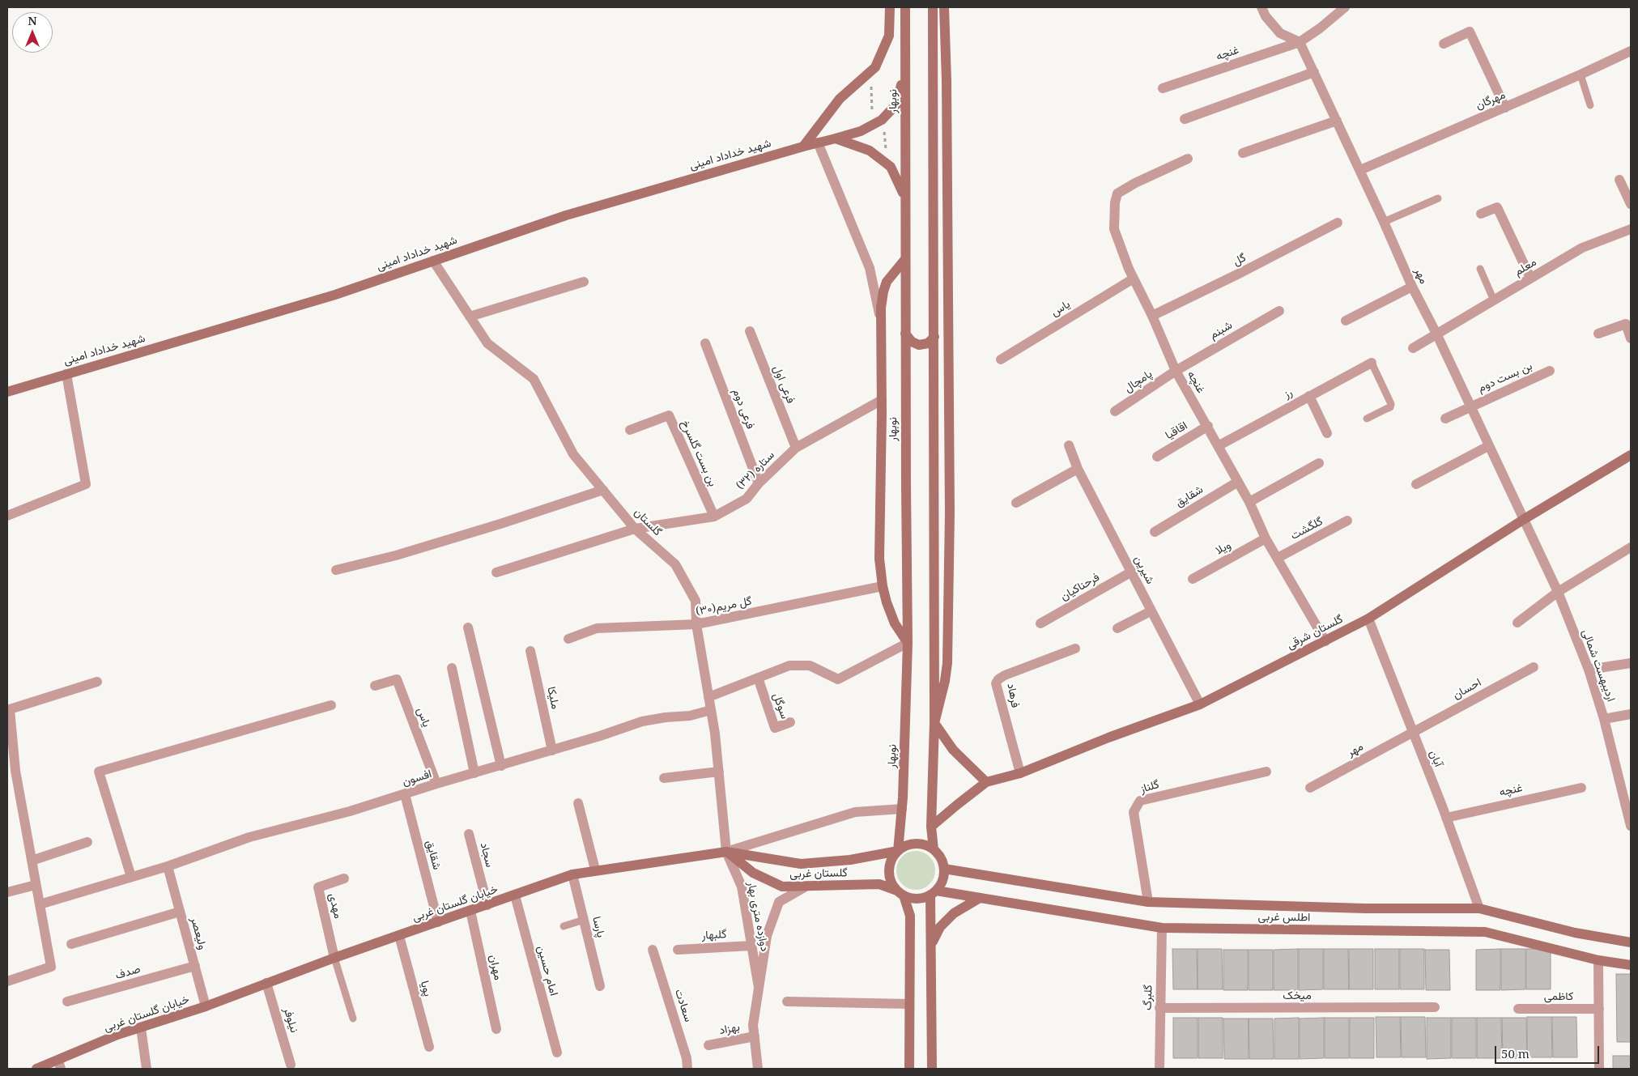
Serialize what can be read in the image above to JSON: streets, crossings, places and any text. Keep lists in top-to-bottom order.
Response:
{
  "streets": {
    "street": [
      "غنچه",
      "مهرگان",
      "نوبهار",
      "شهید خداداد امینی",
      "گل",
      "معلم",
      "مهر",
      "یاس",
      "شبنم",
      "بن بست دوم",
      "پامچال",
      "فرعی اول",
      "رز",
      "فرعی دوم",
      "اقاقیا",
      "بن بست گلسرخ",
      "ستاره (۳۲)",
      "شقایق",
      "گلستان",
      "گلگشت",
      "ویلا",
      "شیرین",
      "فرحناکیان",
      "گل مریم(۳۰)",
      "گلستان شرقی",
      "اردیبهست شمالی",
      "احسان",
      "فرهاد",
      "ملیکا",
      "سوگل",
      "آبان",
      "افسون",
      "گلناز",
      "سجاد",
      "گلستان غربی",
      "خیابان گلستان غربی",
      "مهدی",
      "دوازده متری بهار",
      "اطلس غربی",
      "پارسا",
      "ولیعصر",
      "گلبهار",
      "مهران",
      "امام حسین",
      "صدف",
      "پویا",
      "میخک",
      "کاظمی",
      "گلبرگ",
      "سعادت",
      "نیلوفر",
      "بهزاد"
    ]
  },
  "crossings": [
    ["غنچه", "گل"],
    ["غنچه", "مهر"],
    ["غنچه", "یاس"],
    ["غنچه", "شبنم"],
    ["غنچه", "پامچال"],
    ["غنچه", "رز"],
    ["غنچه", "اقاقیا"],
    ["غنچه", "شقایق"],
    ["غنچه", "گلگشت"],
    ["غنچه", "ویلا"],
    ["غنچه", "گلستان شرقی"],
    ["غنچه", "آبان"],
    ["مهرگان", "مهر"],
    ["نوبهار", "شهید خداداد امینی"],
    ["نوبهار", "گلستان غربی"],
    ["نوبهار", "خیابان گلستان غربی"],
    ["نوبهار", "اطلس غربی"],
    ["شهید خداداد امینی", "گلستان"],
    ["معلم", "مهر"],
    ["مهر", "بن بست دوم"],
    ["مهر", "گلستان شرقی"],
    ["مهر", "اردیبهست شمالی"],
    ["مهر", "احسان"],
    ["مهر", "آبان"],
    ["یاس", "افسون"],
    ["شبنم", "پامچال"],
    ["فرعی اول", "ستاره (۳۲)"],
    ["فرعی دوم", "ستاره (۳۲)"],
    ["بن بست گلسرخ", "ستاره (۳۲)"],
    ["ستاره (۳۲)", "گلستان"],
    ["شقایق", "افسون"],
    ["شقایق", "خیابان گلستان غربی"],
    ["گلستان", "گل مریم(۳۰)"],
    ["گلستان", "افسون"],
    ["گلستان", "گلستان غربی"],
    ["گلستان", "خیابان گلستان غربی"],
    ["گلستان", "دوازده متری بهار"],
    ["شیرین", "فرحناکیان"],
    ["شیرین", "گلستان شرقی"],
    ["گلستان شرقی", "اردیبهست شمالی"],
    ["گلستان شرقی", "فرهاد"],
    ["گلستان شرقی", "آبان"],
    ["احسان", "آبان"],
    ["ملیکا", "افسون"],
    ["آبان", "اطلس غربی"],
    ["افسون", "ولیعصر"],
    ["گلناز", "اطلس غربی"],
    ["سجاد", "خیابان گلستان غربی"],
    ["گلستان غربی", "خیابان گلستان غربی"],
    ["گلستان غربی", "دوازده متری بهار"],
    ["گلستان غربی", "اطلس غربی"],
    ["خیابان گلستان غربی", "مهدی"],
    ["خیابان گلستان غربی", "دوازده متری بهار"],
    ["خیابان گلستان غربی", "اطلس غربی"],
    ["خیابان گلستان غربی", "پارسا"],
    ["خیابان گلستان غربی", "ولیعصر"],
    ["خیابان گلستان غربی", "مهران"],
    ["خیابان گلستان غربی", "امام حسین"],
    ["خیابان گلستان غربی", "پویا"],
    ["خیابان گلستان غربی", "نیلوفر"],
    ["دوازده متری بهار", "گلبهار"],
    ["اطلس غربی", "گلبرگ"],
    ["ولیعصر", "صدف"],
    ["میخک", "گلبرگ"]
  ],
  "scale_bar": "50 m",
  "north": "top"
}
